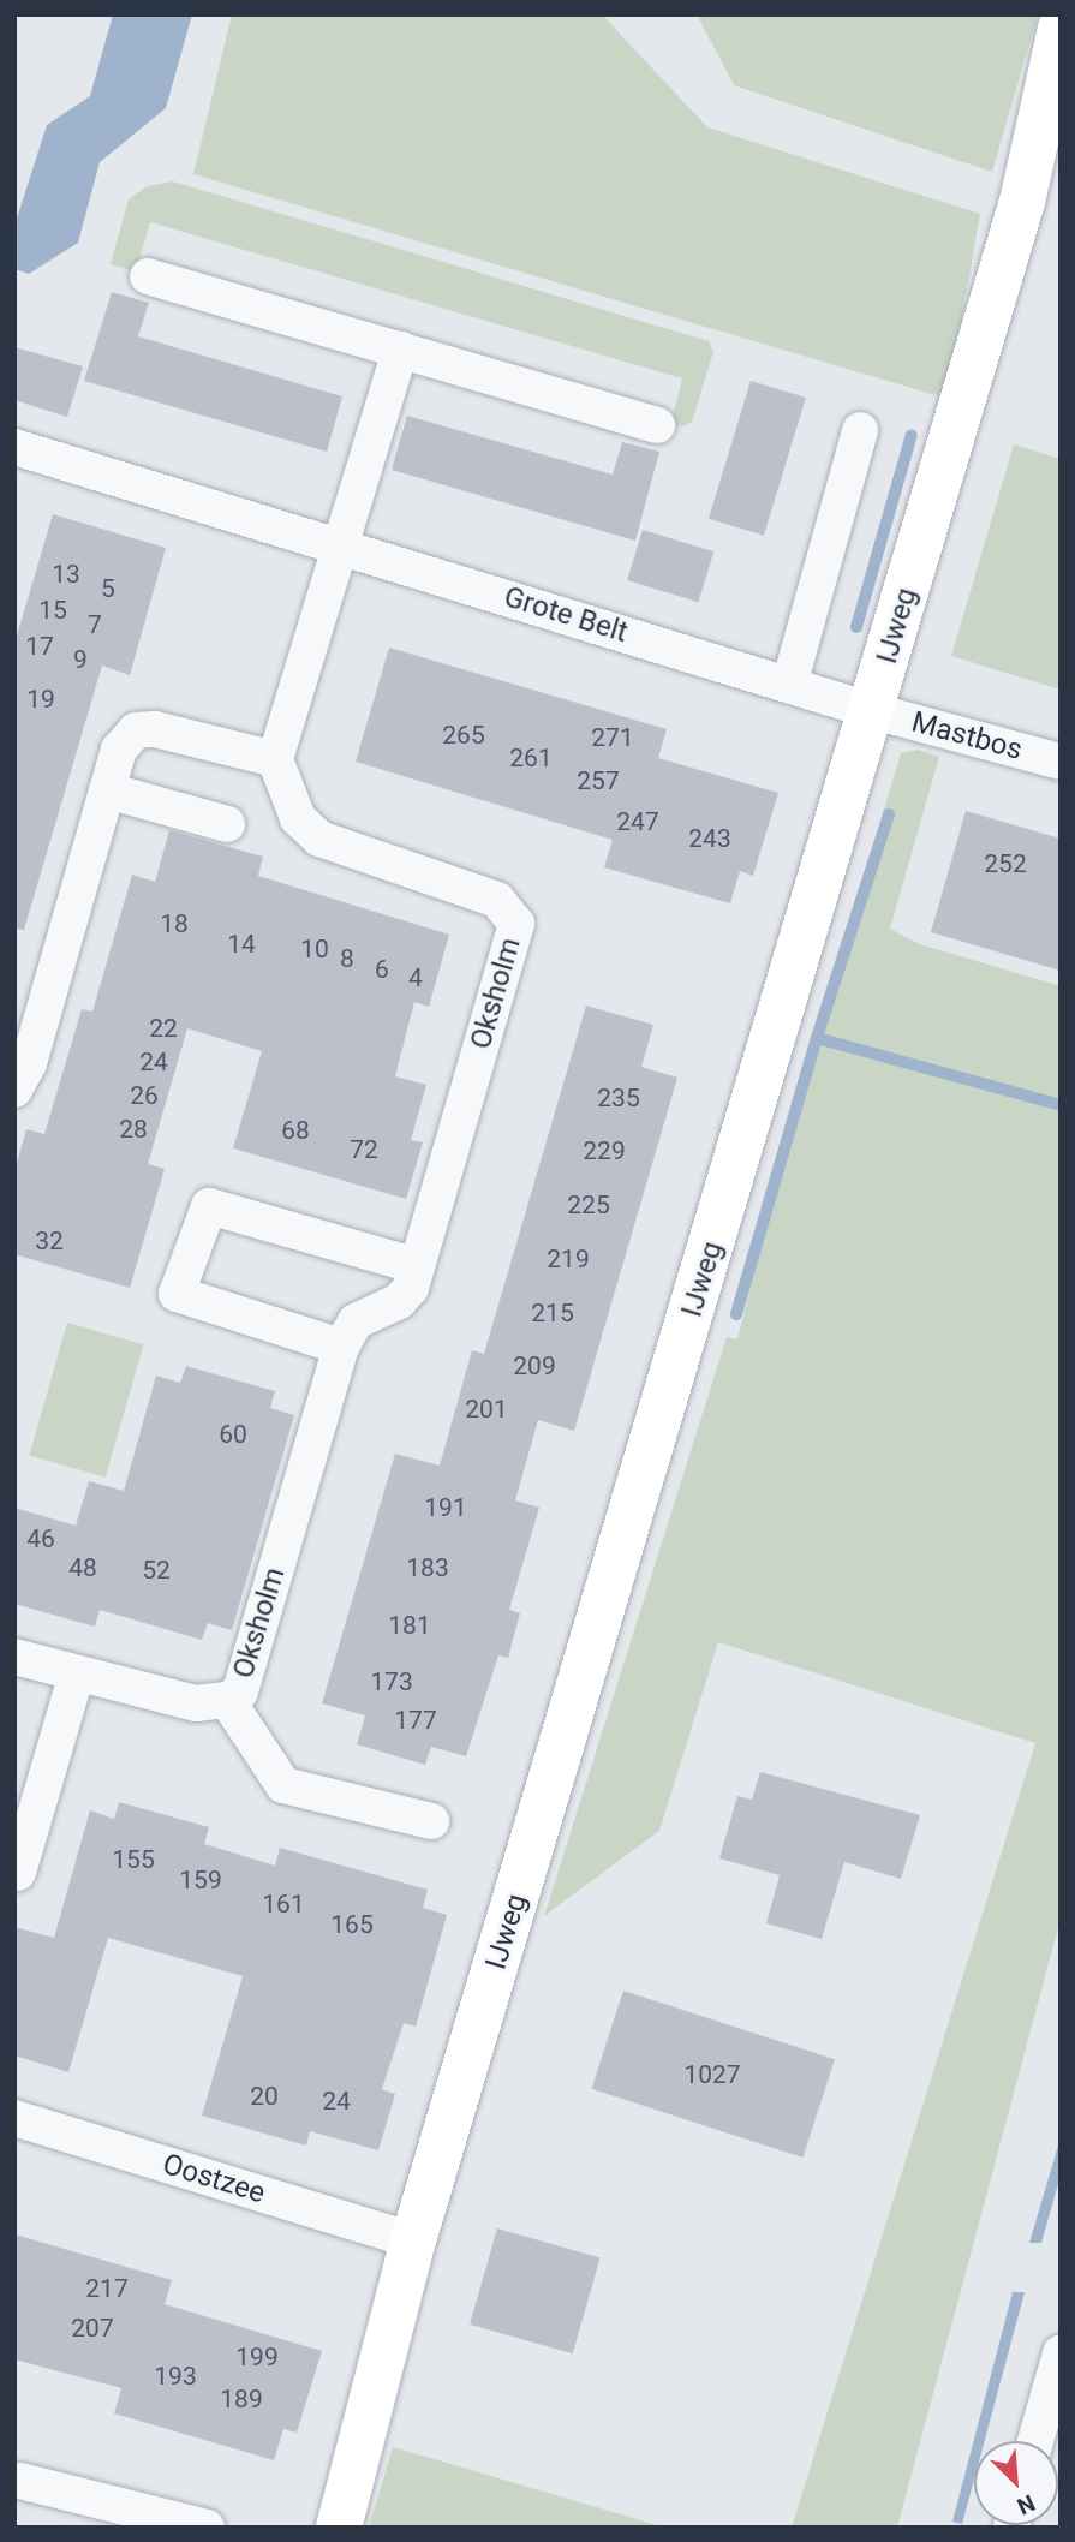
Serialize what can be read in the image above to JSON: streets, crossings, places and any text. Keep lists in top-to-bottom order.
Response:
{
  "streets": {
    "street": [
      "Grote Belt",
      "IJweg",
      "Mastbos",
      "Oksholm",
      "Oostzee"
    ]
  },
  "crossings": [
    ["Grote Belt", "IJweg"],
    ["Grote Belt", "Mastbos"],
    ["IJweg", "Mastbos"],
    ["IJweg", "Oostzee"]
  ],
  "house_numbers": [
    "13",
    "5",
    "15",
    "7",
    "17",
    "9",
    "19",
    "265",
    "271",
    "261",
    "257",
    "247",
    "243",
    "252",
    "18",
    "14",
    "10",
    "8",
    "6",
    "4",
    "22",
    "24",
    "26",
    "235",
    "28",
    "68",
    "72",
    "229",
    "225",
    "32",
    "219",
    "215",
    "209",
    "201",
    "60",
    "191",
    "46",
    "48",
    "183",
    "52",
    "181",
    "173",
    "177",
    "155",
    "159",
    "161",
    "165",
    "1027",
    "20",
    "24",
    "217",
    "207",
    "199",
    "193",
    "189"
  ],
  "north": "bottom right"
}
